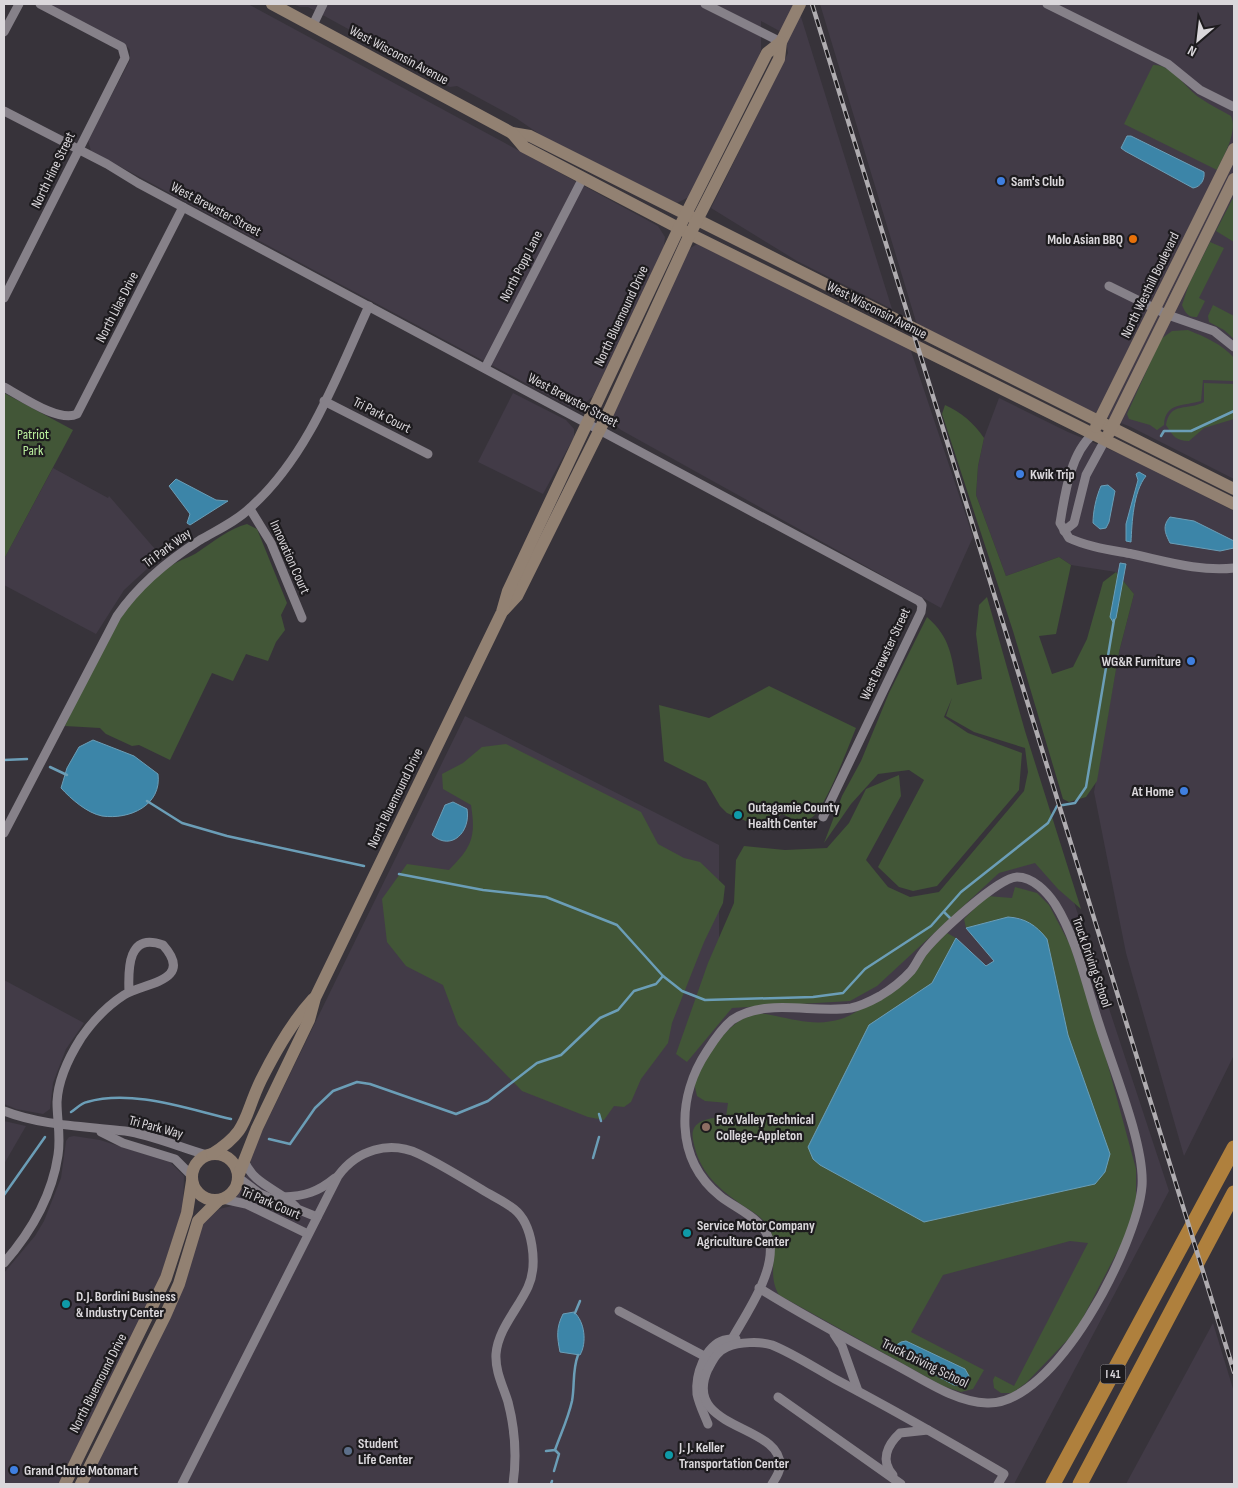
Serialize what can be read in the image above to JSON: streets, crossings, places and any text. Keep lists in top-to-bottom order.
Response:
{
  "streets": {
    "highway": ["I 41"],
    "main road": ["West Wisconsin Avenue", "North Westhill Boulevard", "North Bluemound Drive"],
    "street": [
      "North Hine Street",
      "West Brewster Street",
      "North Popp Lane",
      "North Lilas Drive",
      "Tri Park Court",
      "Tri Park Way",
      "Innovation Court",
      "Truck Driving School"
    ]
  },
  "crossings": [
    ["West Wisconsin Avenue", "North Popp Lane"],
    ["West Wisconsin Avenue", "North Westhill Boulevard"],
    ["West Wisconsin Avenue", "North Bluemound Drive"],
    ["North Hine Street", "West Brewster Street"],
    ["West Brewster Street", "North Popp Lane"],
    ["West Brewster Street", "North Lilas Drive"],
    ["West Brewster Street", "North Bluemound Drive"],
    ["West Brewster Street", "Tri Park Way"],
    ["North Bluemound Drive", "Tri Park Court"],
    ["North Bluemound Drive", "Tri Park Way"],
    ["Tri Park Court", "Tri Park Way"],
    ["Tri Park Way", "Innovation Court"]
  ],
  "parks": ["Patriot Park"],
  "places": [
    "Sam's Club",
    "Molo Asian BBQ",
    "Kwik Trip",
    "WG&R Furniture",
    "At Home",
    "Outagamie County Health Center",
    "Fox Valley Technical College-Appleton",
    "Service Motor Company Agriculture Center",
    "D.J. Bordini Business & Industry Center",
    "Student Life Center",
    "J. J. Keller Transportation Center",
    "Grand Chute Motomart"
  ],
  "north": "bottom left"
}
